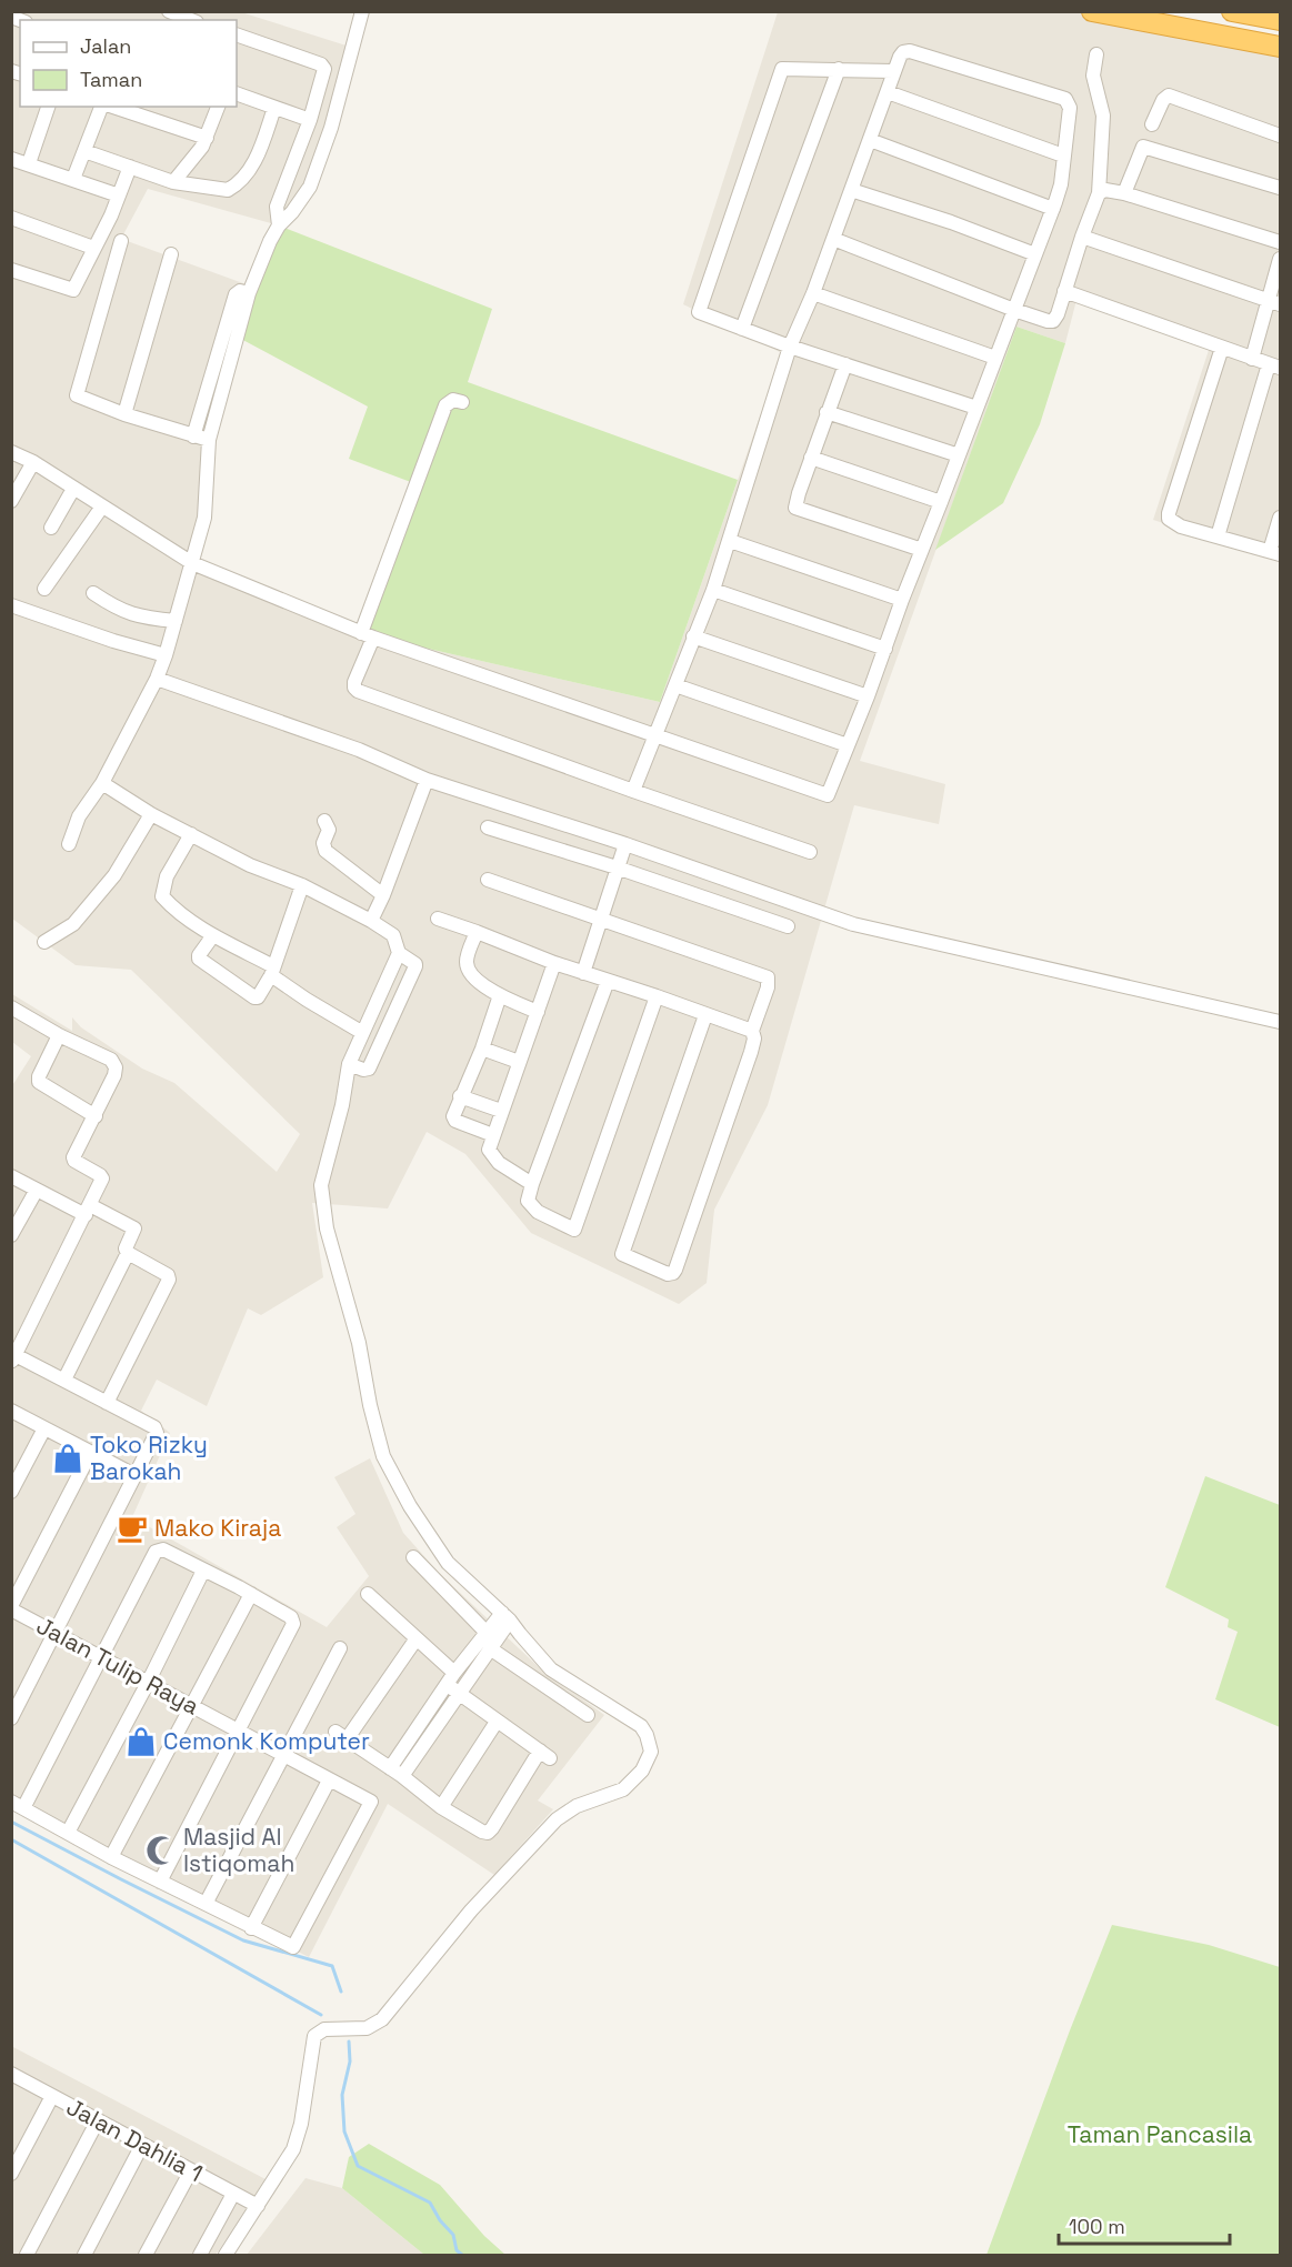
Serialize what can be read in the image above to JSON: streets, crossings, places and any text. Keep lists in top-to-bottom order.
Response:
{
  "streets": {
    "street": ["Jalan Tulip Raya", "Jalan Dahlia 1"]
  },
  "parks": ["Taman Pancasila"],
  "places": {
    "shop": ["Toko Rizky Barokah", "Cemonk Komputer"],
    "cafe": ["Mako Kiraja"],
    "mosque": ["Masjid Al Istiqomah"]
  },
  "legend": ["Jalan", "Taman"],
  "scale_bar": "100 m"
}
